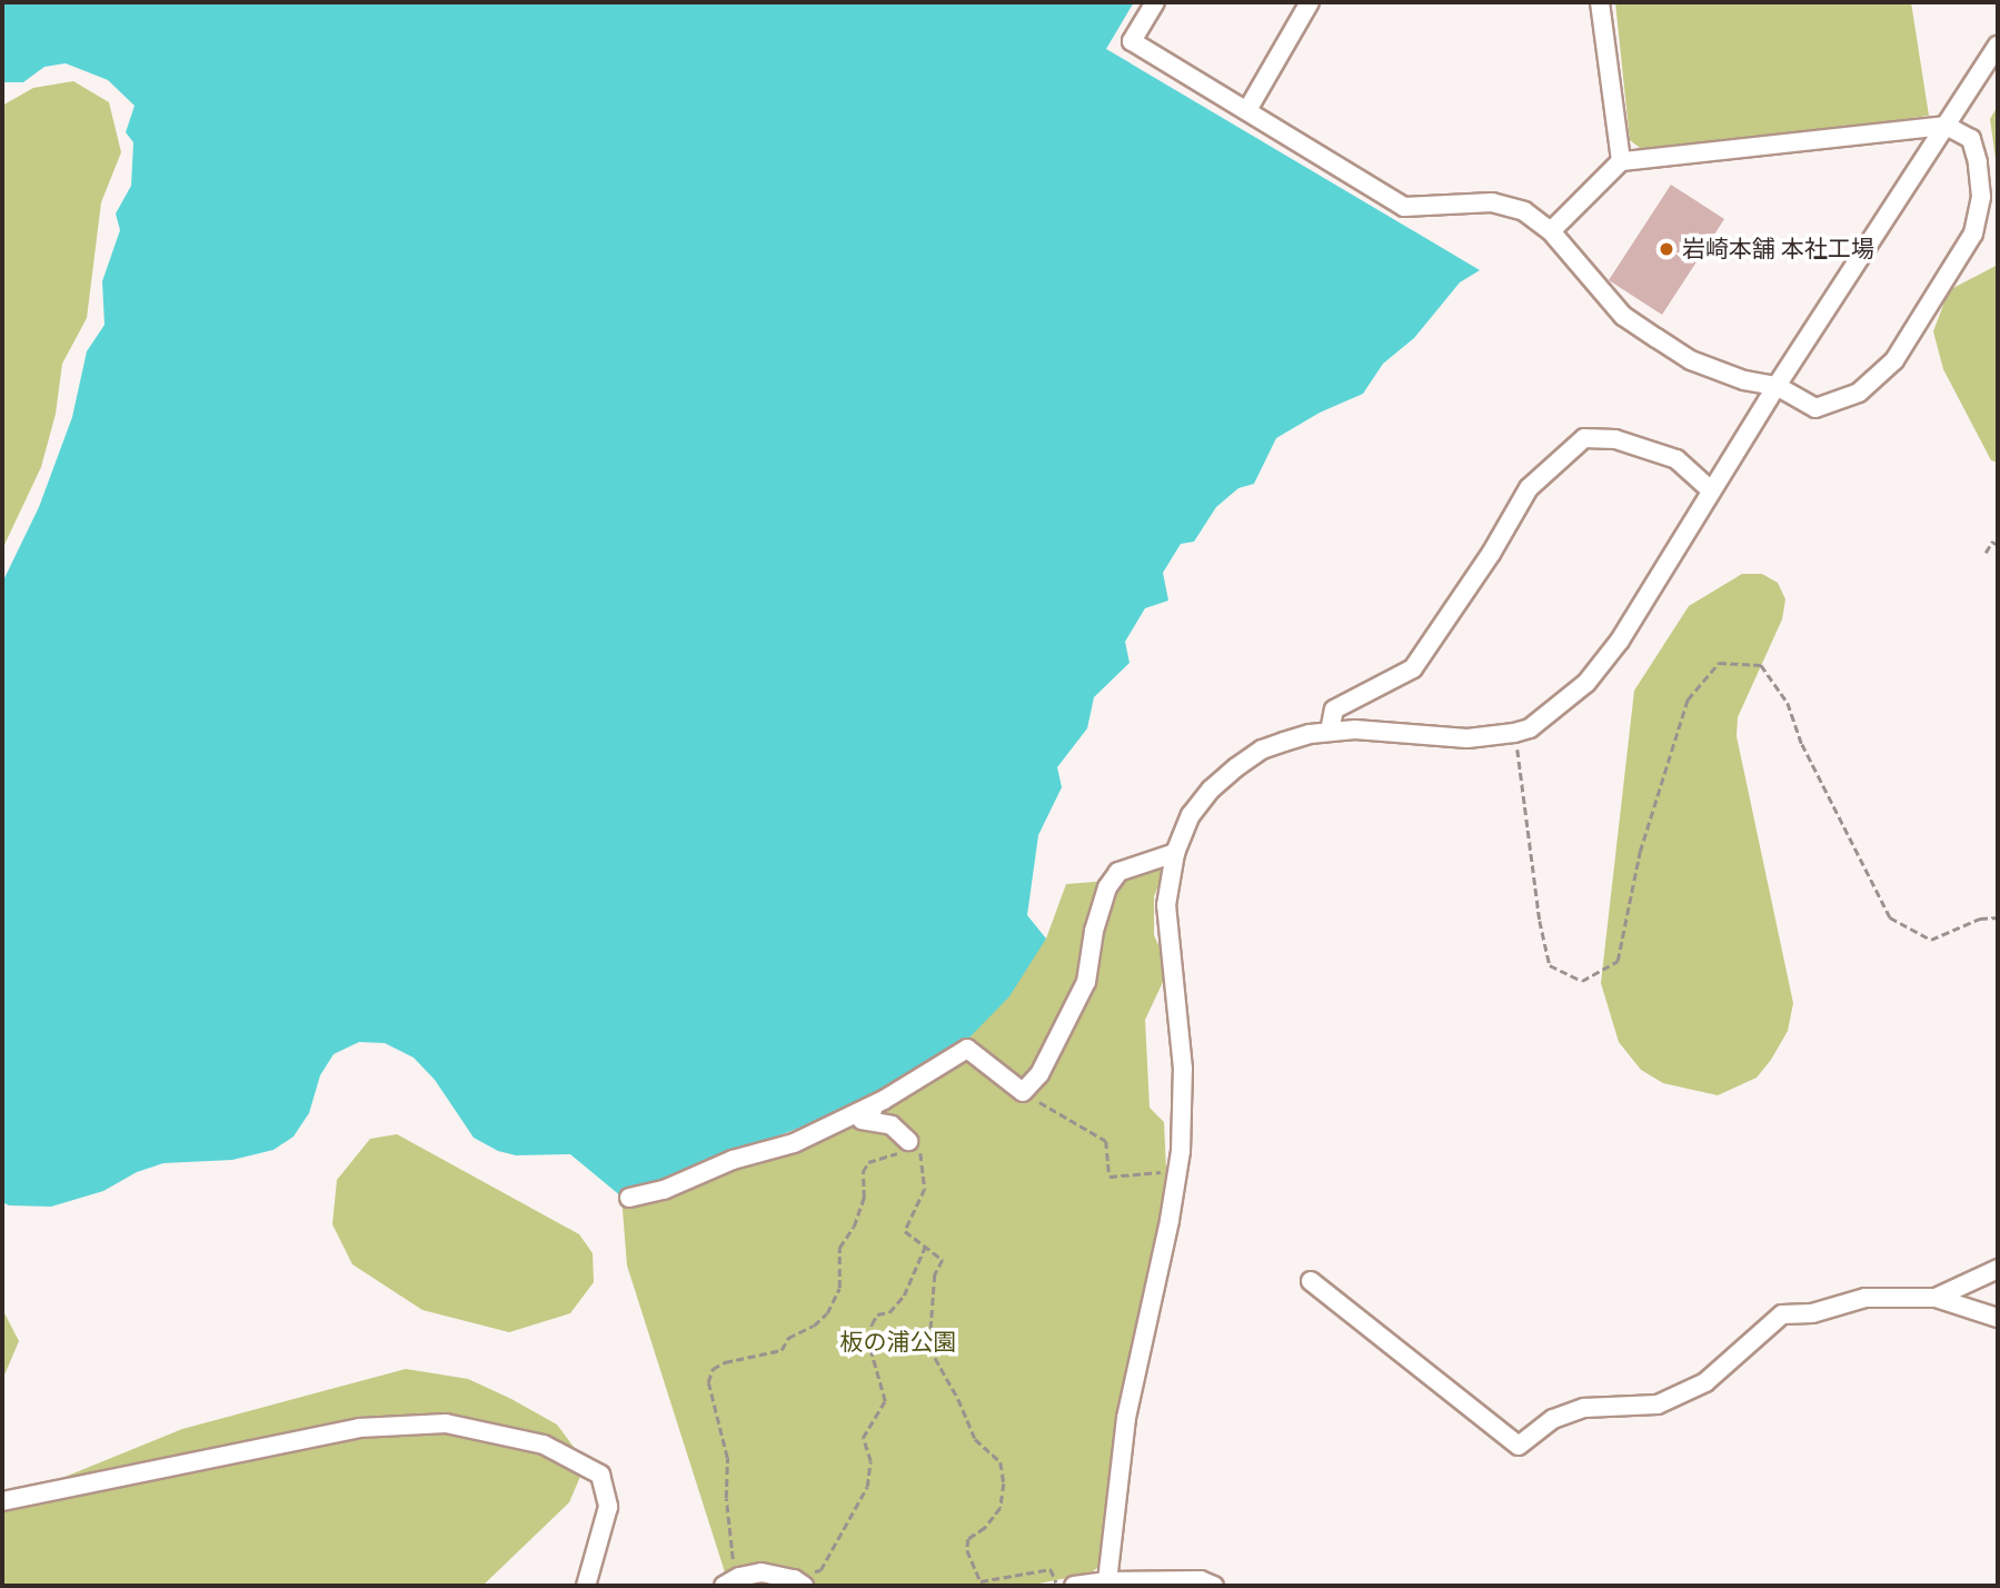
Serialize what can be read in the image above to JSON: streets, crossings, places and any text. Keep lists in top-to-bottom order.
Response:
{
  "parks": ["板の浦公園"],
  "places": ["岩崎本舗 本社工場"]
}
